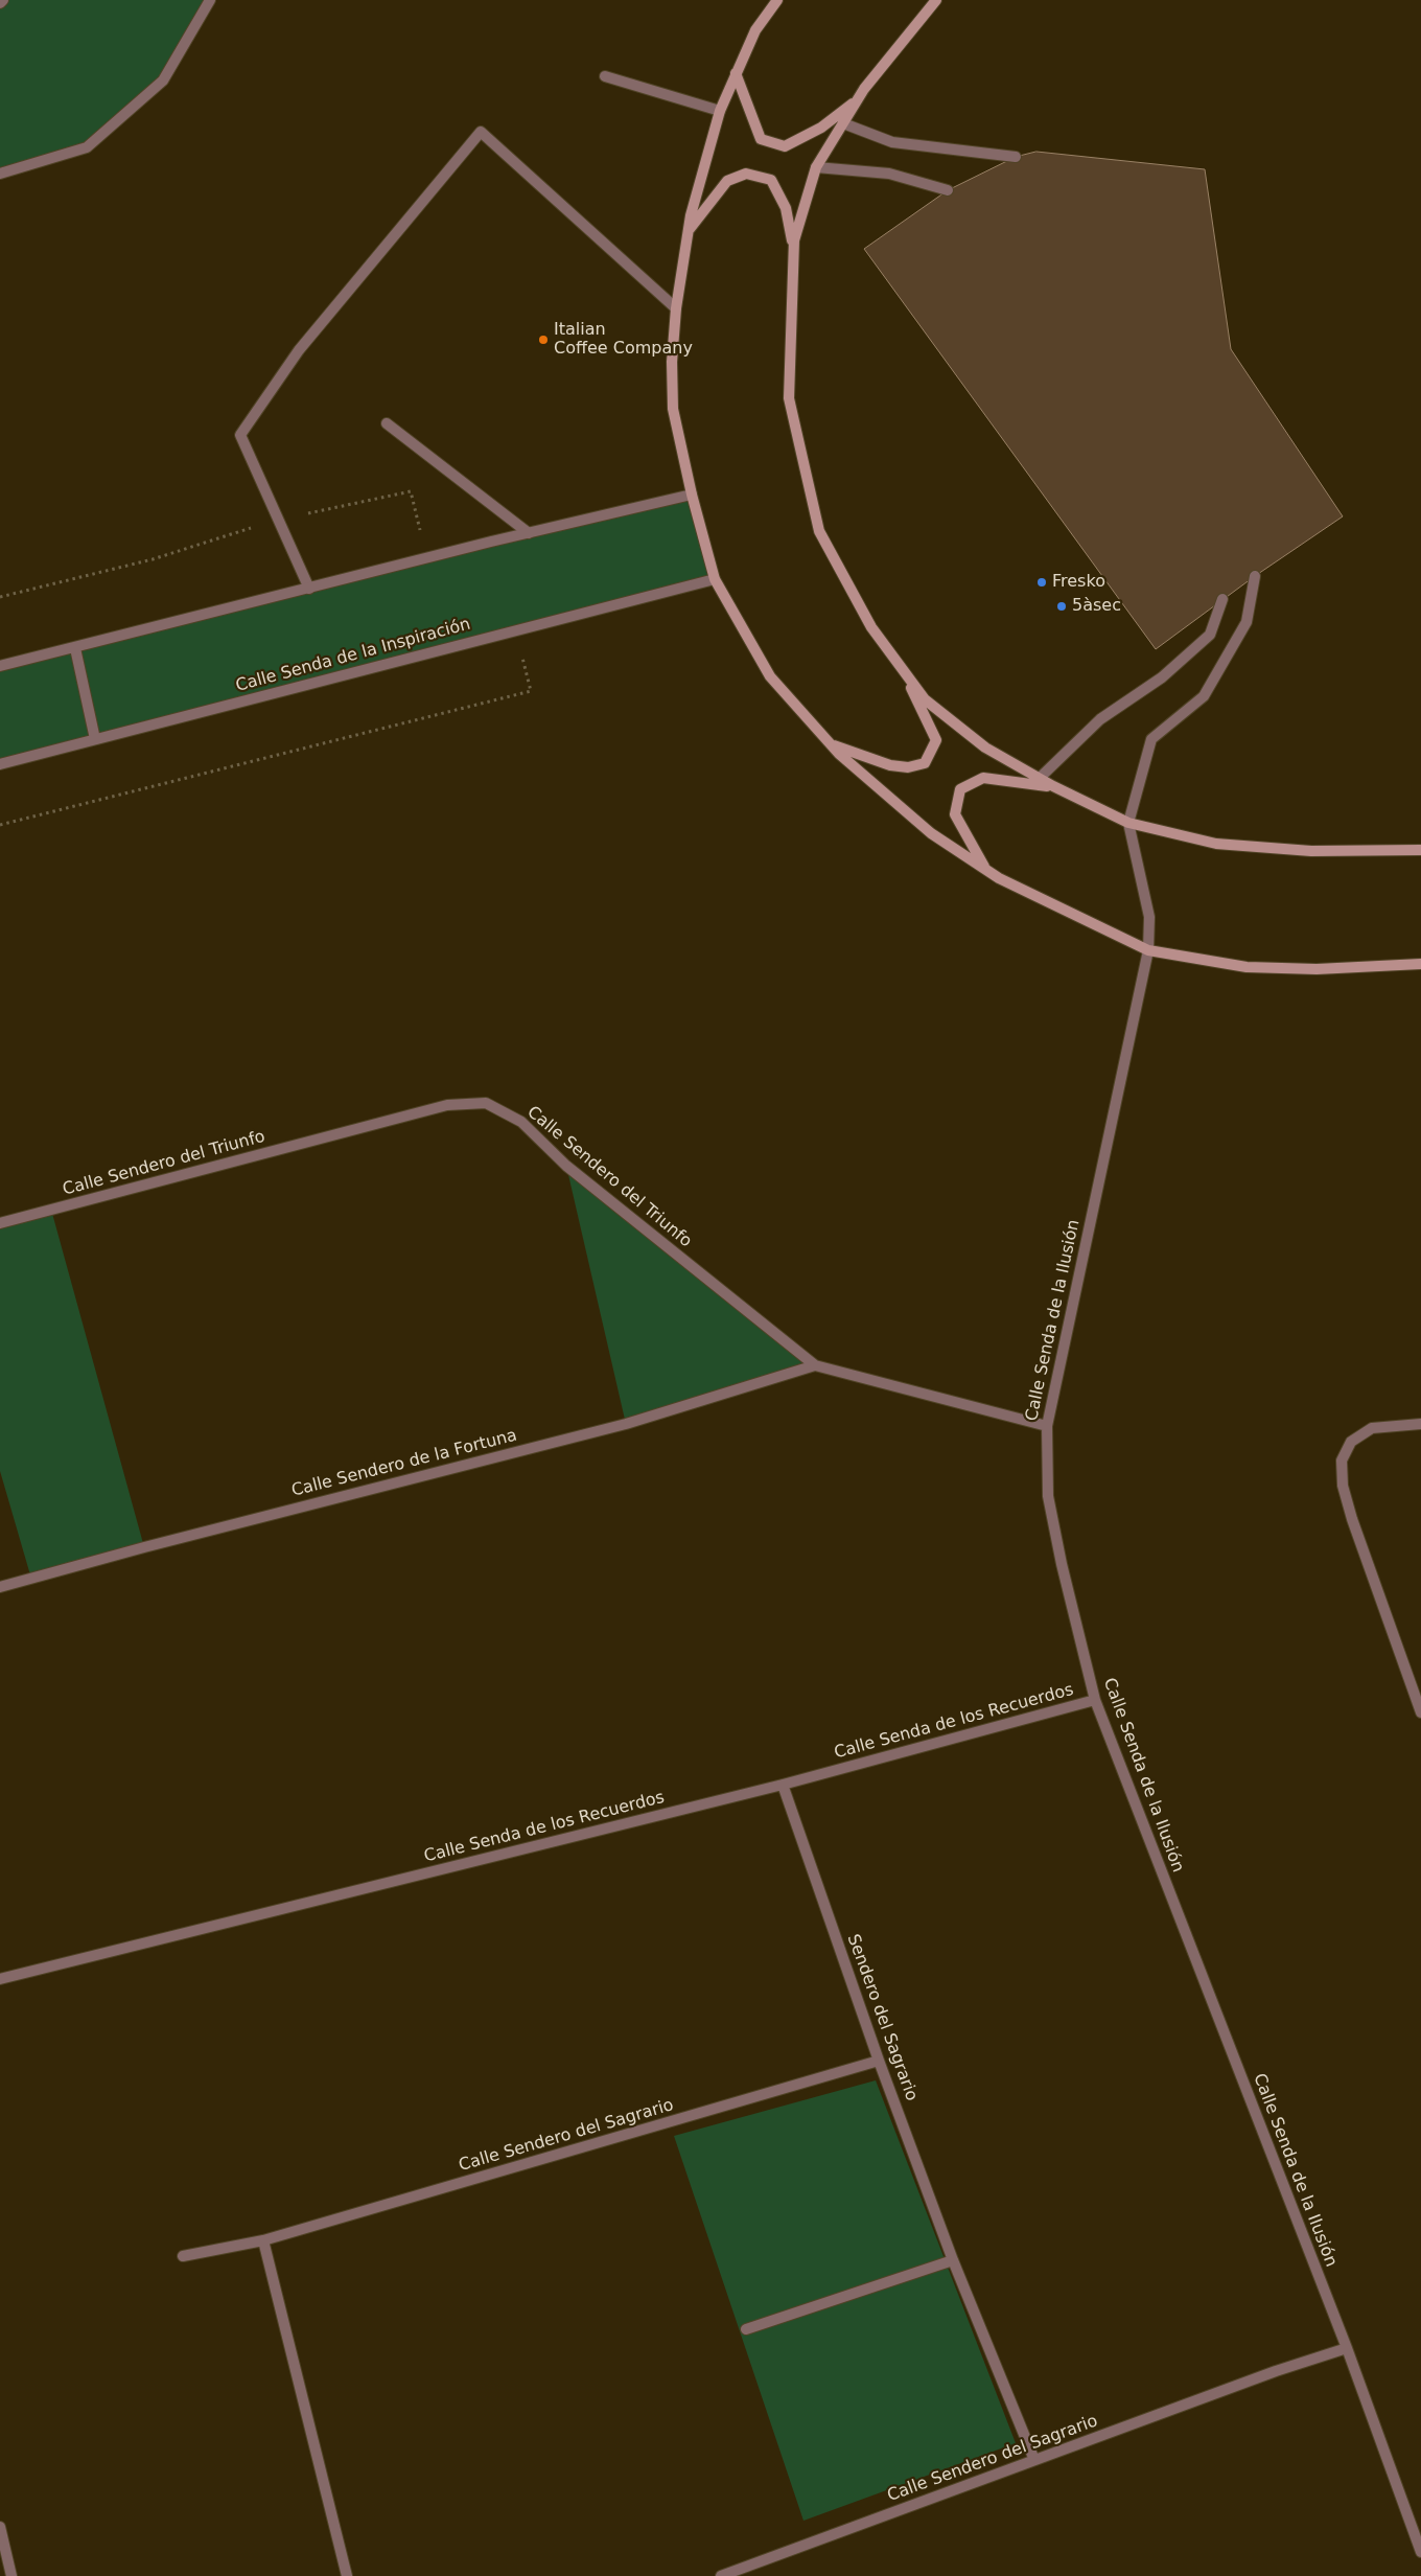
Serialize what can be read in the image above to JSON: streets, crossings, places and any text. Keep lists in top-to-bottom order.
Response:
{
  "streets": {
    "street": [
      "Calle Senda de la Inspiración",
      "Calle Sendero del Triunfo",
      "Calle Senda de la Ilusión",
      "Calle Sendero de la Fortuna",
      "Calle Senda de los Recuerdos",
      "Sendero del Sagrario",
      "Calle Sendero del Sagrario"
    ]
  },
  "crossings": [
    ["Calle Sendero del Triunfo", "Calle Senda de la Ilusión"],
    ["Calle Sendero del Triunfo", "Calle Sendero de la Fortuna"],
    ["Calle Senda de la Ilusión", "Calle Senda de los Recuerdos"],
    ["Calle Senda de la Ilusión", "Calle Sendero del Sagrario"],
    ["Calle Senda de los Recuerdos", "Sendero del Sagrario"],
    ["Sendero del Sagrario", "Calle Sendero del Sagrario"]
  ],
  "places": ["Italian Coffee Company", "Fresko", "5àsec"]
}
